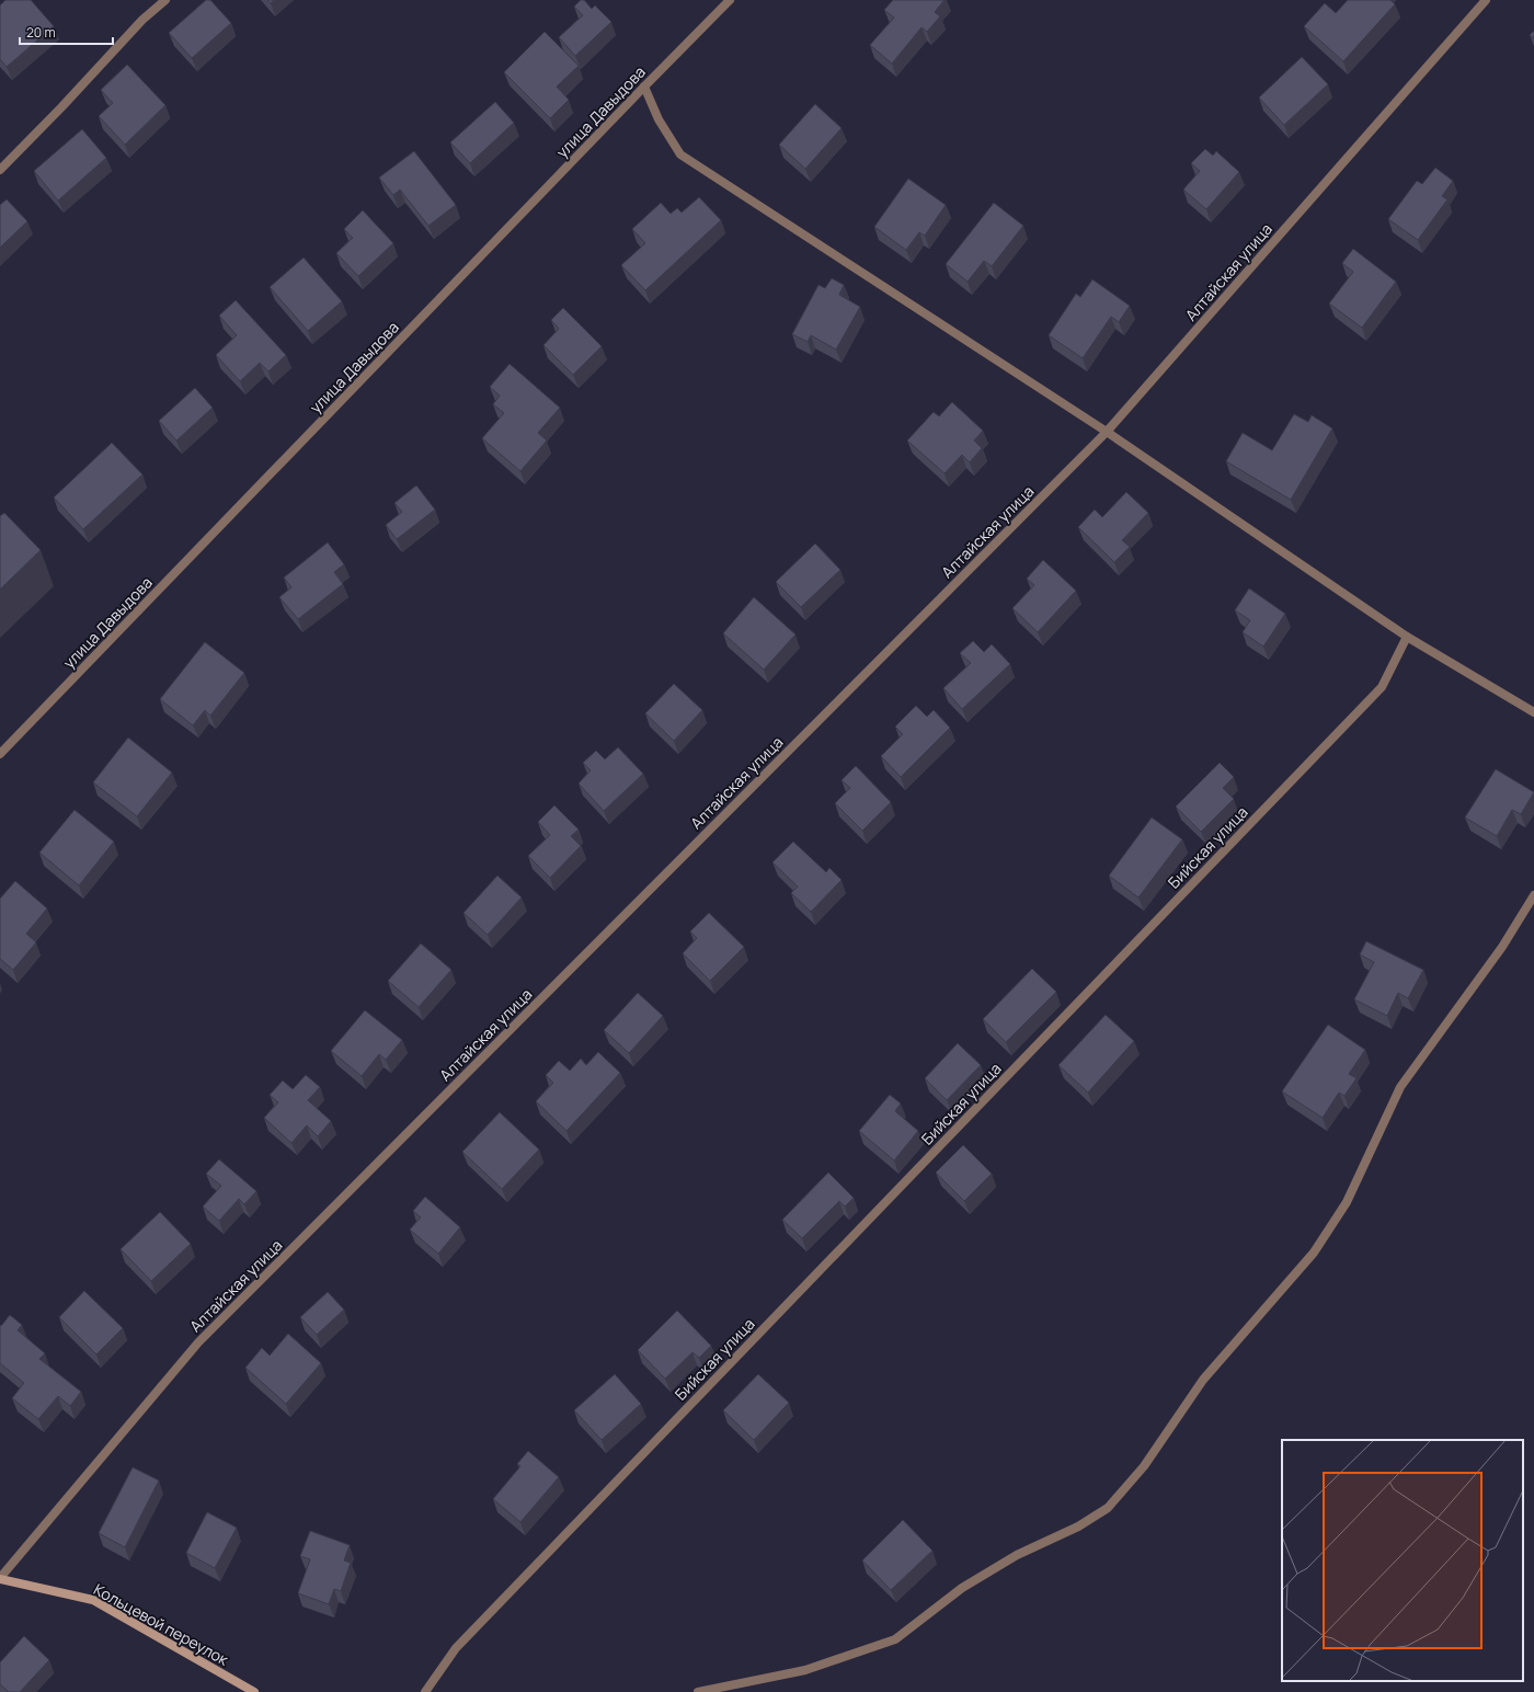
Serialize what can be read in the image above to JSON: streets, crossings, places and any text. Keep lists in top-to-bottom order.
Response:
{
  "streets": {
    "street": [
      "улица Давыдова",
      "Алтайская улица",
      "Бийская улица",
      "Кольцевой переулок"
    ]
  },
  "crossings": [
    ["Алтайская улица", "Кольцевой переулок"]
  ],
  "scale_bar": "20 m"
}
